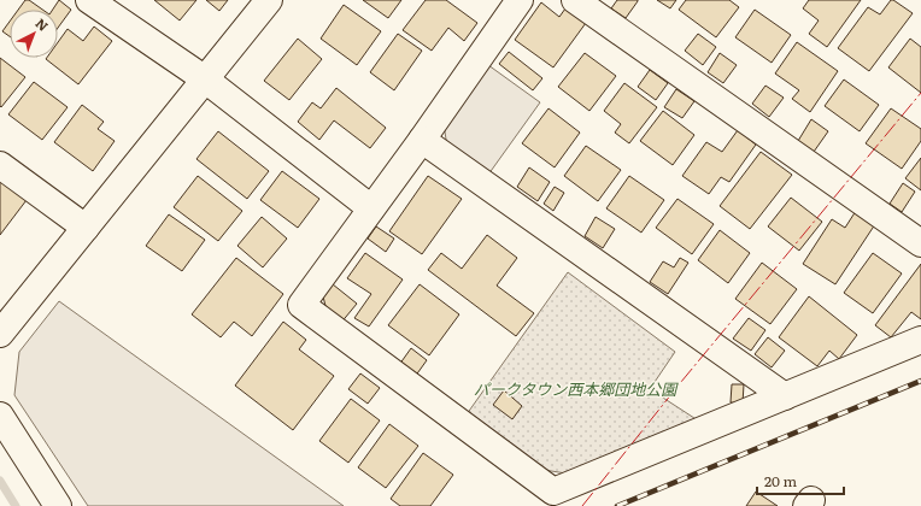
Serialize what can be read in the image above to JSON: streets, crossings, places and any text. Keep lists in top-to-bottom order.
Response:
{
  "parks": ["パークタウン西本郷団地公園"],
  "scale_bar": "20 m",
  "north": "top right"
}
